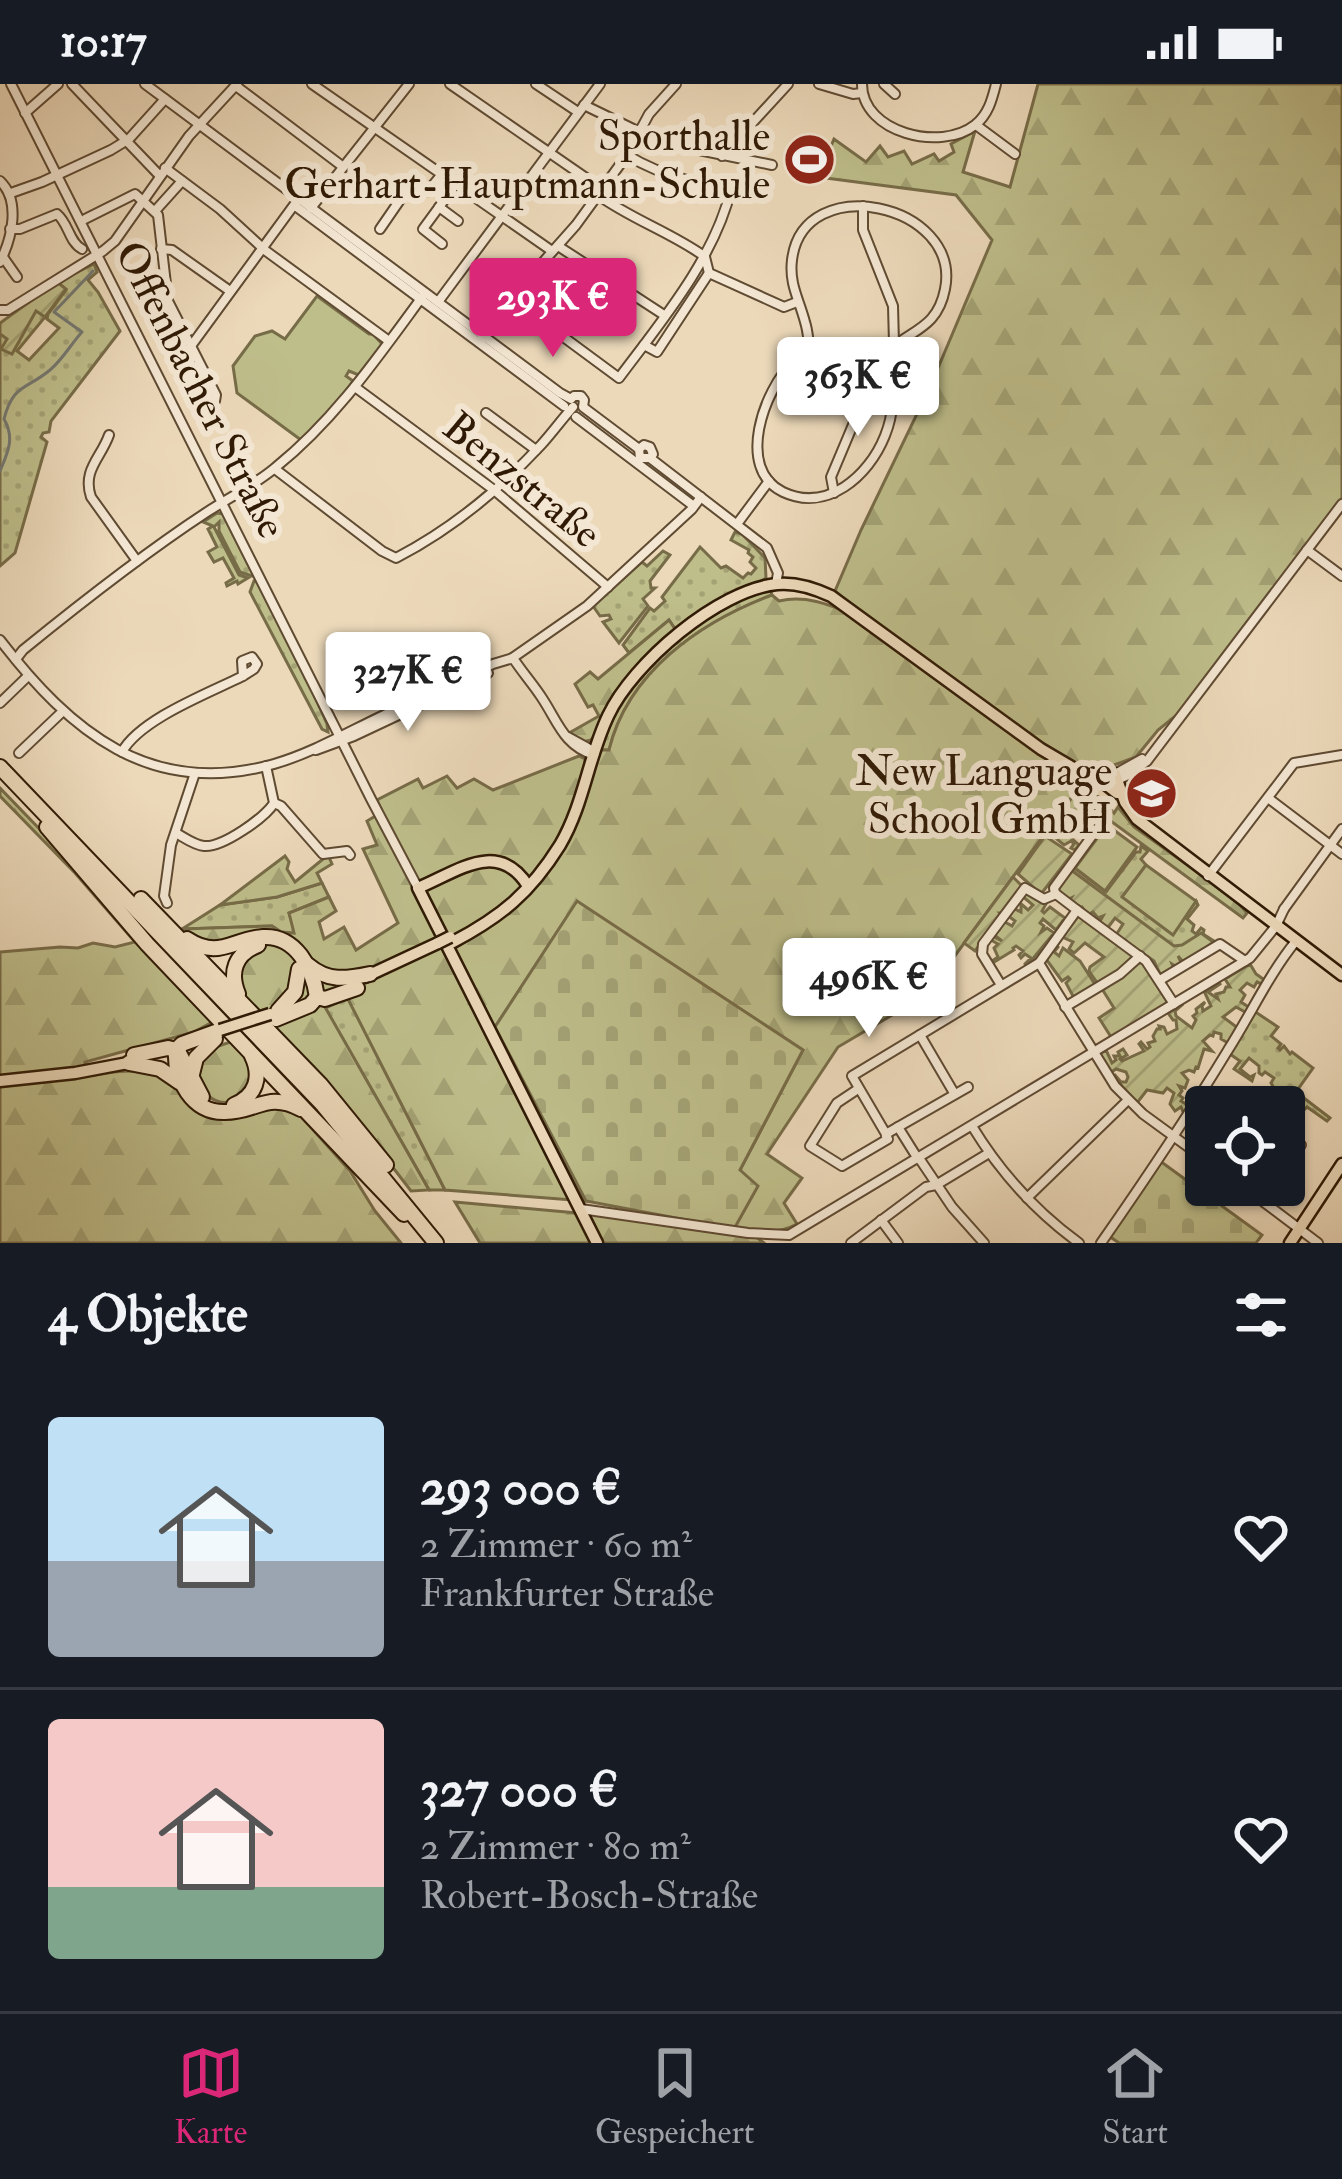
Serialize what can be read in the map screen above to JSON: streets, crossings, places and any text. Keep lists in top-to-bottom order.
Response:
{
  "streets": {
    "main road": ["Offenbacher Straße"],
    "street": ["Benzstraße"]
  },
  "places": {
    "sports": ["Sporthalle Gerhart-Hauptmann-Schule"],
    "school or university": ["New Language School GmbH"]
  },
  "page": {
    "status": "10:17",
    "price": [
      "293K €",
      "363K €",
      "327K €",
      "496K €"
    ],
    "heading": "4 Objekte",
    "list": [
      {
        "name": "293 000 €",
        "note": "2 Zimmer · 60 m² · Frankfurter Straße"
      },
      {
        "name": "327 000 €",
        "note": "2 Zimmer · 80 m² · Robert-Bosch-Straße"
      }
    ],
    "tabs": ["Karte", "Gespeichert", "Start"]
  }
}
